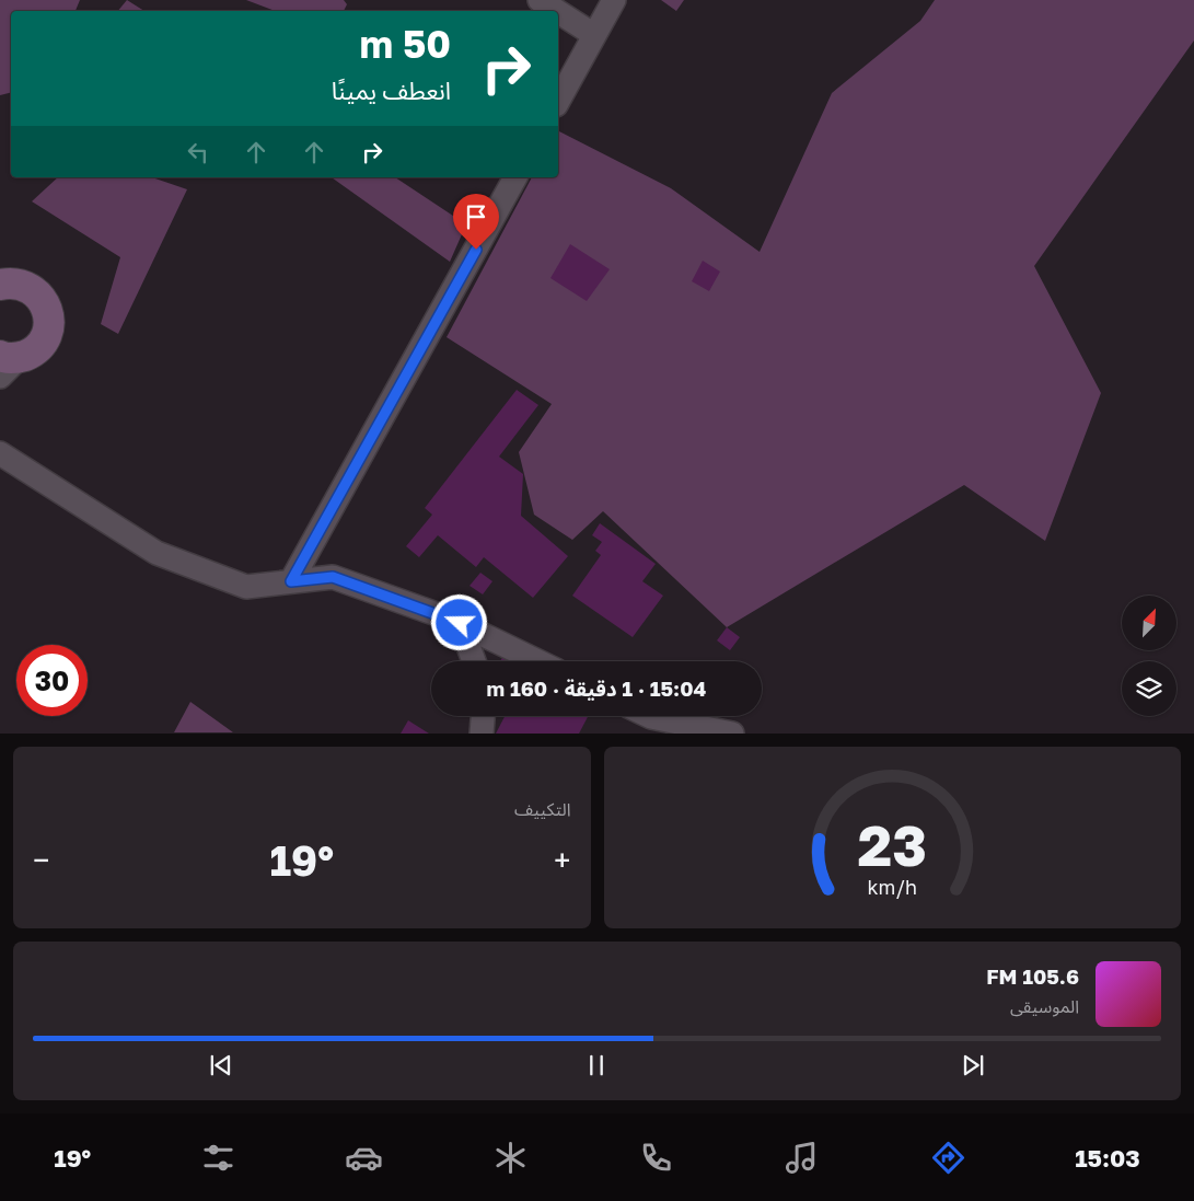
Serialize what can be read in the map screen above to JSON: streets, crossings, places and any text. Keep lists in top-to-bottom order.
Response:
{
  "north": "top right",
  "page": {
    "turn": ["50 m", "انعطف يمينًا"],
    "limit": "30",
    "trip": "15:04 · 1 دقيقة · 160 m",
    "tile": "التكييف",
    "heat": ["−", "19°", "+"],
    "song": ["105.6 FM", "الموسيقى"],
    "tabs": ["15:03", "19°"],
    "gauge": ["23", "km/h"]
  }
}
